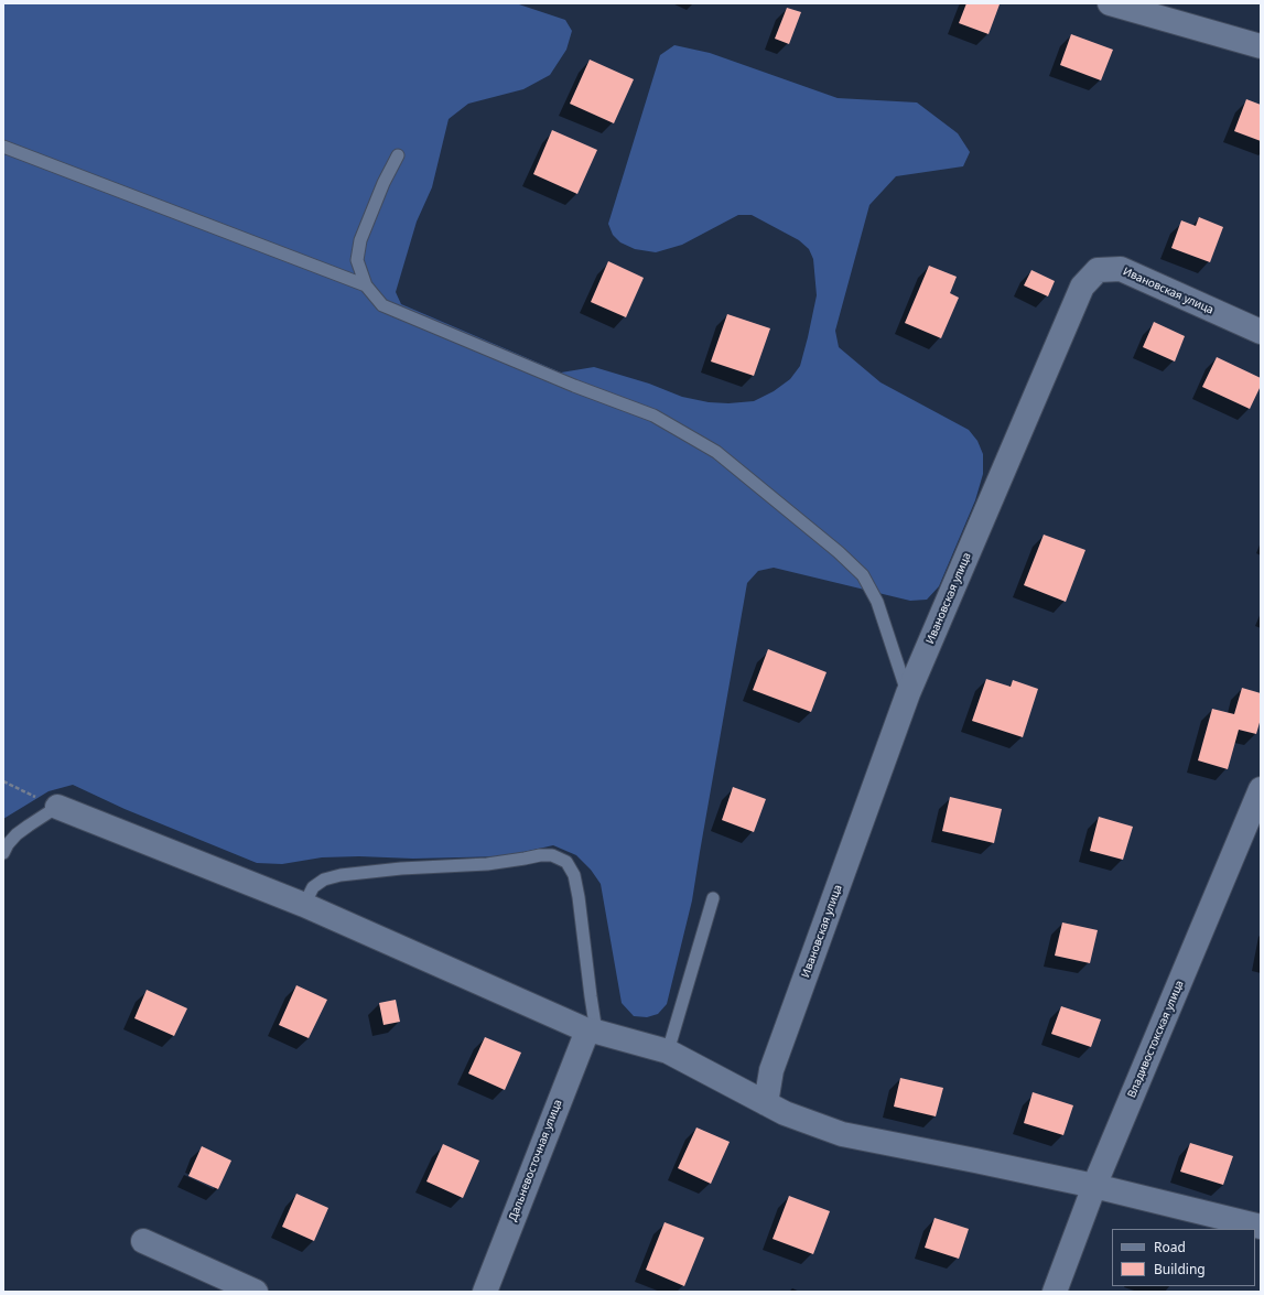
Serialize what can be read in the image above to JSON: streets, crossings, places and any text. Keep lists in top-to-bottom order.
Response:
{
  "streets": {
    "street": ["Ивановская улица", "Владивостокская улица", "Дальневосточная улица"]
  },
  "legend": ["Road", "Building"]
}
